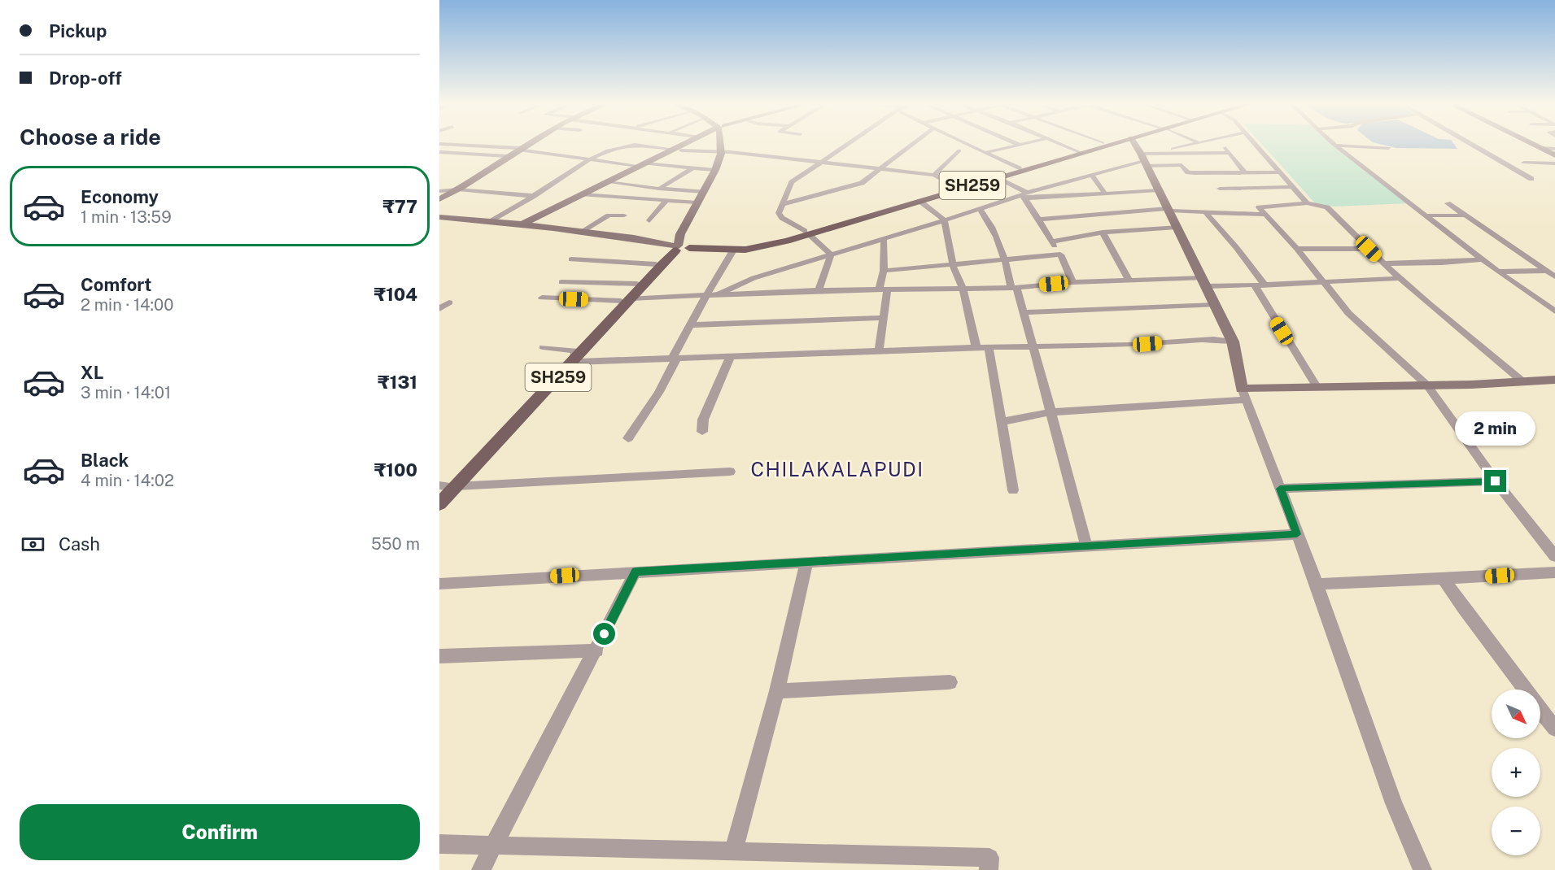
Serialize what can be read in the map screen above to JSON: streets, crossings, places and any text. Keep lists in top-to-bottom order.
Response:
{
  "streets": {
    "main road": ["SH259"]
  },
  "districts": ["CHILAKALAPUDI"],
  "north": "bottom right",
  "page": {
    "banner": ["Pickup", "Drop-off"],
    "heading": "Choose a ride",
    "list": [
      {
        "name": "Economy",
        "note": "1 min · 13:59",
        "value": "₹77"
      },
      {
        "name": "Comfort",
        "note": "2 min · 14:00",
        "value": "₹104"
      },
      {
        "name": "XL",
        "note": "3 min · 14:01",
        "value": "₹131"
      },
      {
        "name": "Black",
        "note": "4 min · 14:02",
        "value": "₹100"
      }
    ],
    "bubble": "2 min",
    "pay": ["Cash", "550 m"],
    "map_buttons": ["+", "−"],
    "buttons": "Confirm"
  }
}
